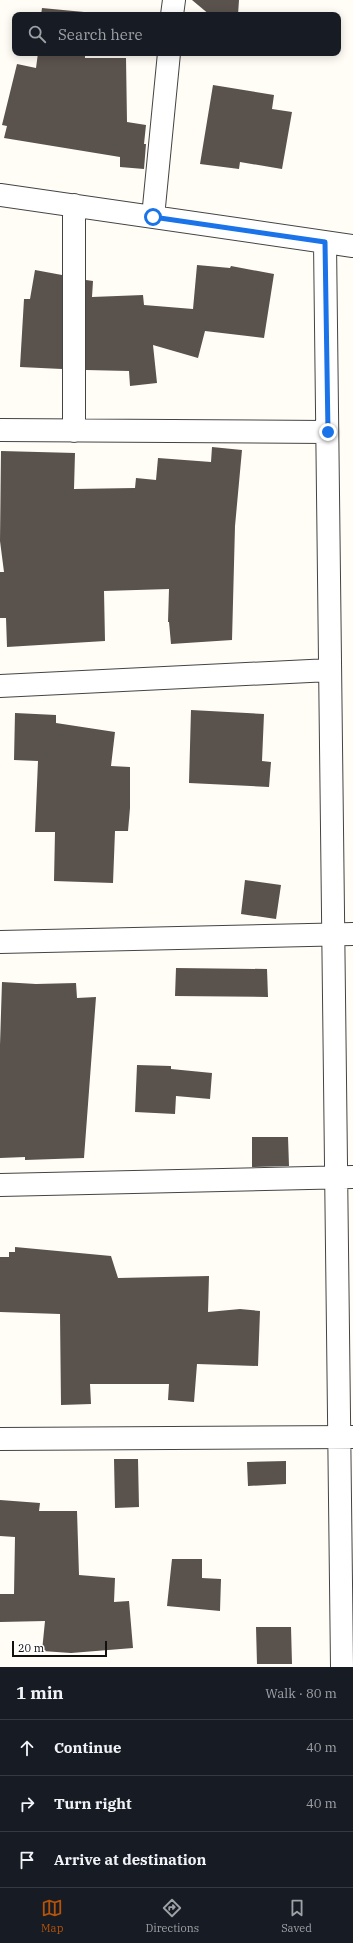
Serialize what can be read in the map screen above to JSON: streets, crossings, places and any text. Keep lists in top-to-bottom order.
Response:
{
  "scale_bar": "20 m",
  "page": {
    "search": "Search here",
    "scale": "20 m",
    "heading": ["1 min", "Walk · 80 m"],
    "list": [
      ["Continue", "40 m"],
      ["Turn right", "40 m"],
      "Arrive at destination"
    ],
    "nav": ["Map", "Directions", "Saved"]
  }
}
